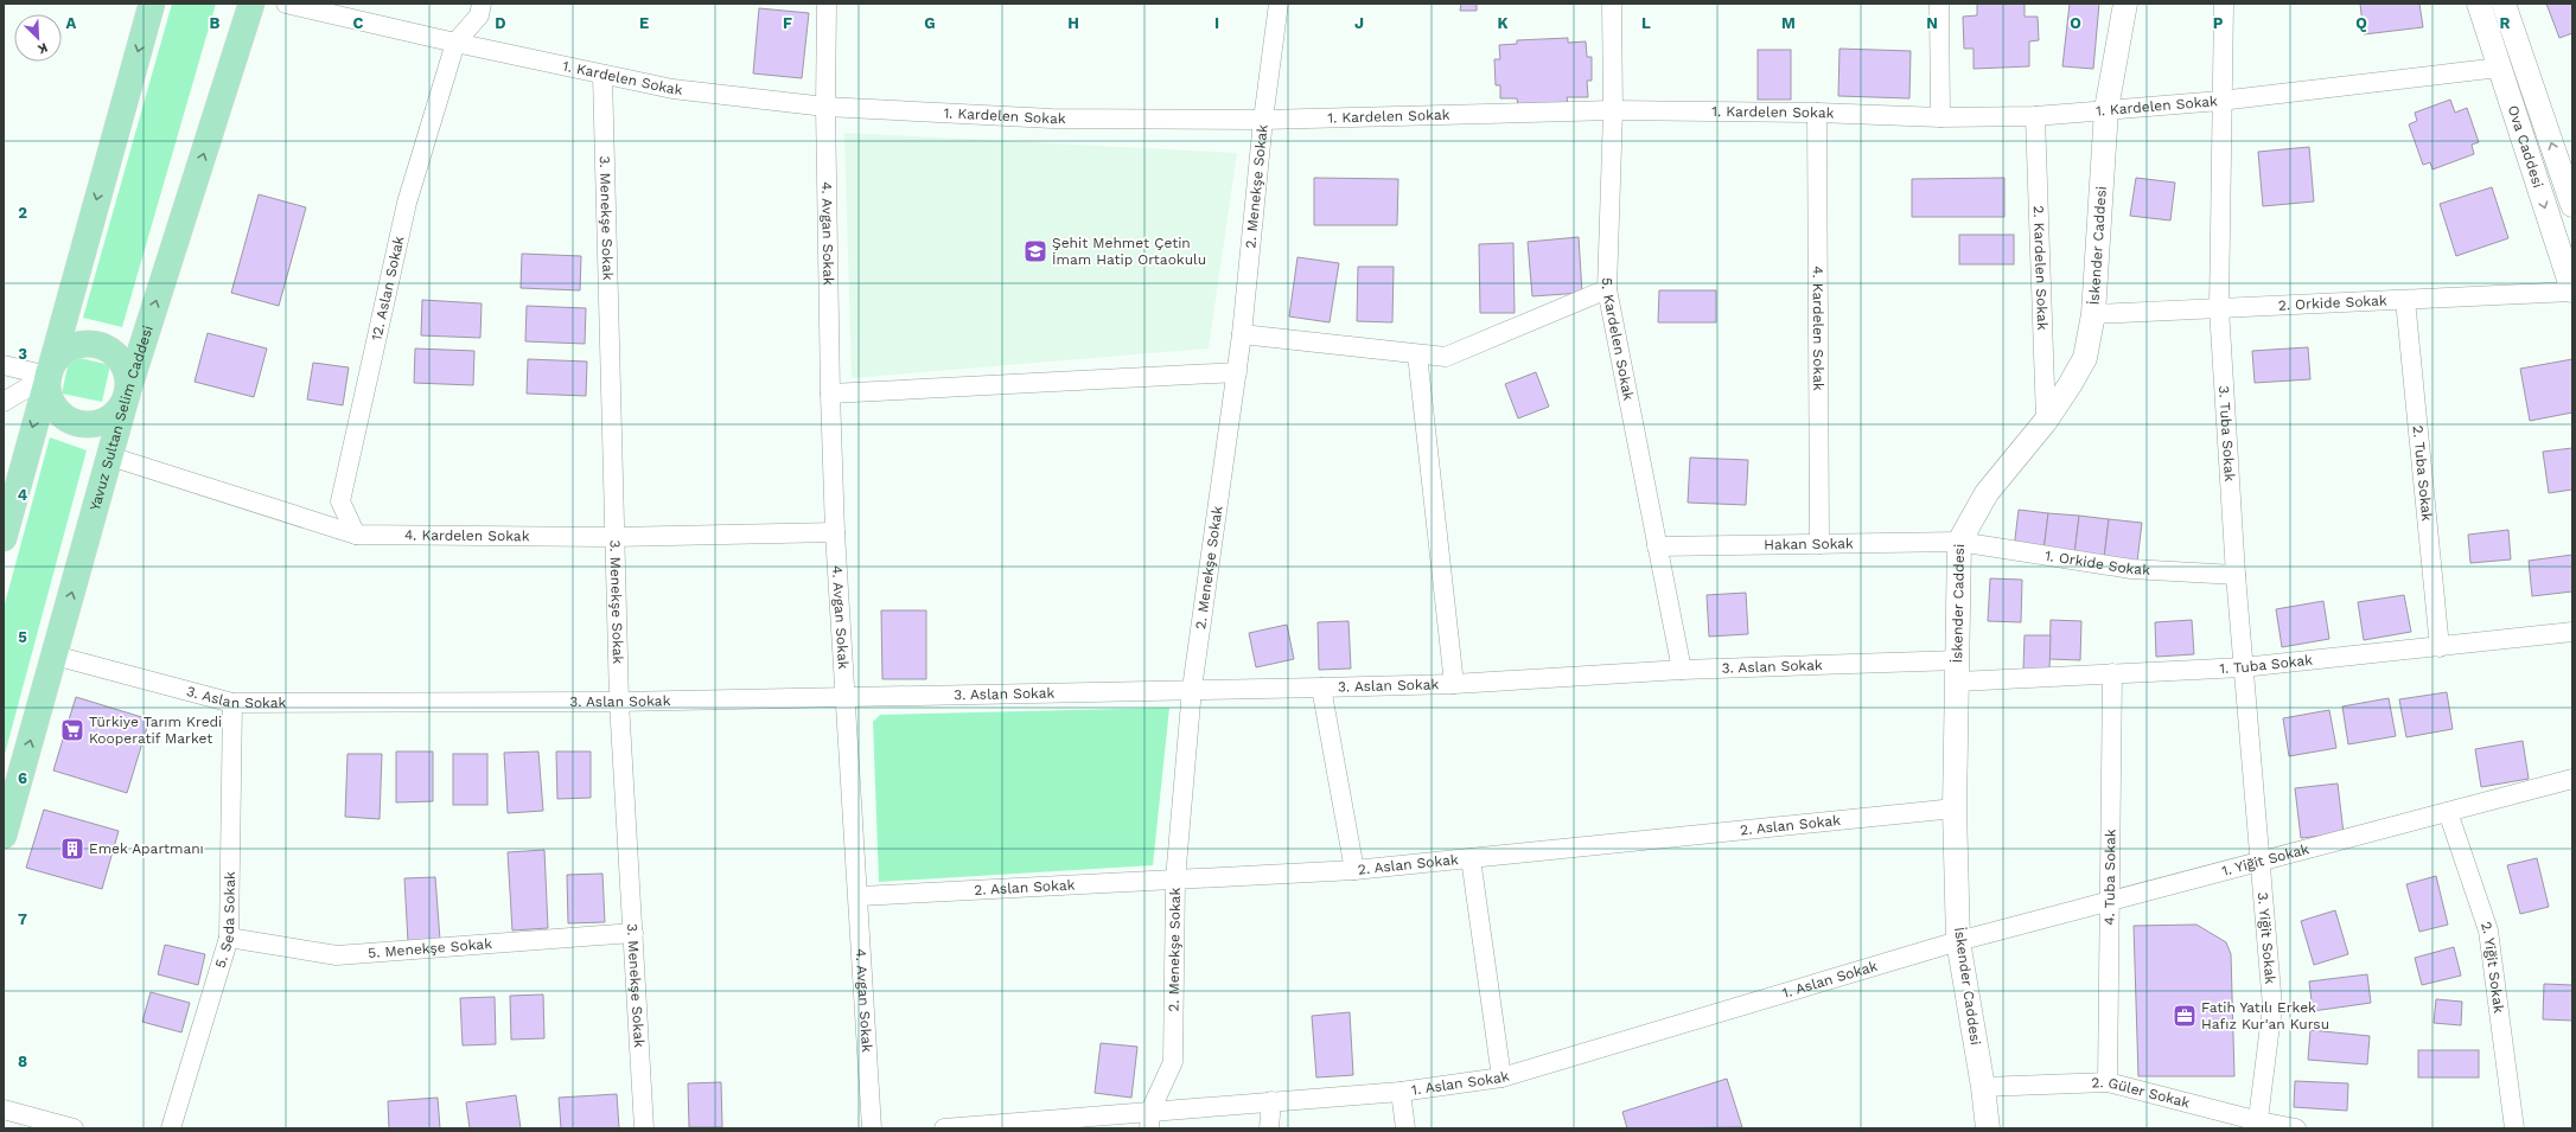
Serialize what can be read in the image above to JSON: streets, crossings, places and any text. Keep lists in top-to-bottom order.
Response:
{
  "streets": {
    "main road": ["Yavuz Sultan Selim Caddesi"],
    "street": [
      "1. Kardelen Sokak",
      "Ova Caddesi",
      "2. Menekşe Sokak",
      "3. Menekşe Sokak",
      "4. Avgan Sokak",
      "İskender Caddesi",
      "2. Kardelen Sokak",
      "12. Aslan Sokak",
      "2. Orkide Sokak",
      "4. Kardelen Sokak",
      "5. Kardelen Sokak",
      "3. Tuba Sokak",
      "2. Tuba Sokak",
      "Hakan Sokak",
      "1. Orkide Sokak",
      "1. Tuba Sokak",
      "3. Aslan Sokak",
      "2. Aslan Sokak",
      "1. Yiğit Sokak",
      "4. Tuba Sokak",
      "5. Seda Sokak",
      "3. Yiğit Sokak",
      "5. Menekşe Sokak",
      "2. Yiğit Sokak",
      "1. Aslan Sokak",
      "2. Güler Sokak"
    ]
  },
  "crossings": [
    ["1. Kardelen Sokak", "Ova Caddesi"],
    ["1. Kardelen Sokak", "2. Menekşe Sokak"],
    ["1. Kardelen Sokak", "3. Menekşe Sokak"],
    ["1. Kardelen Sokak", "4. Avgan Sokak"],
    ["1. Kardelen Sokak", "İskender Caddesi"],
    ["1. Kardelen Sokak", "2. Kardelen Sokak"],
    ["1. Kardelen Sokak", "12. Aslan Sokak"],
    ["1. Kardelen Sokak", "4. Kardelen Sokak"],
    ["1. Kardelen Sokak", "5. Kardelen Sokak"],
    ["1. Kardelen Sokak", "3. Tuba Sokak"],
    ["Ova Caddesi", "2. Orkide Sokak"],
    ["2. Menekşe Sokak", "3. Aslan Sokak"],
    ["2. Menekşe Sokak", "2. Aslan Sokak"],
    ["2. Menekşe Sokak", "1. Aslan Sokak"],
    ["3. Menekşe Sokak", "4. Kardelen Sokak"],
    ["3. Menekşe Sokak", "3. Aslan Sokak"],
    ["3. Menekşe Sokak", "5. Menekşe Sokak"],
    ["4. Avgan Sokak", "4. Kardelen Sokak"],
    ["4. Avgan Sokak", "3. Aslan Sokak"],
    ["4. Avgan Sokak", "2. Aslan Sokak"],
    ["İskender Caddesi", "2. Kardelen Sokak"],
    ["İskender Caddesi", "2. Orkide Sokak"],
    ["İskender Caddesi", "Hakan Sokak"],
    ["İskender Caddesi", "1. Orkide Sokak"],
    ["İskender Caddesi", "1. Tuba Sokak"],
    ["İskender Caddesi", "3. Aslan Sokak"],
    ["İskender Caddesi", "2. Aslan Sokak"],
    ["İskender Caddesi", "1. Yiğit Sokak"],
    ["İskender Caddesi", "1. Aslan Sokak"],
    ["İskender Caddesi", "2. Güler Sokak"],
    ["12. Aslan Sokak", "4. Kardelen Sokak"],
    ["2. Orkide Sokak", "3. Tuba Sokak"],
    ["2. Orkide Sokak", "2. Tuba Sokak"],
    ["4. Kardelen Sokak", "Yavuz Sultan Selim Caddesi"],
    ["4. Kardelen Sokak", "Hakan Sokak"],
    ["5. Kardelen Sokak", "Hakan Sokak"],
    ["5. Kardelen Sokak", "3. Aslan Sokak"],
    ["Yavuz Sultan Selim Caddesi", "3. Aslan Sokak"],
    ["3. Tuba Sokak", "1. Orkide Sokak"],
    ["3. Tuba Sokak", "1. Tuba Sokak"],
    ["3. Tuba Sokak", "1. Yiğit Sokak"],
    ["3. Tuba Sokak", "3. Yiğit Sokak"],
    ["2. Tuba Sokak", "1. Tuba Sokak"],
    ["Hakan Sokak", "1. Orkide Sokak"],
    ["1. Tuba Sokak", "3. Aslan Sokak"],
    ["1. Tuba Sokak", "4. Tuba Sokak"],
    ["3. Aslan Sokak", "5. Seda Sokak"],
    ["1. Yiğit Sokak", "4. Tuba Sokak"],
    ["1. Yiğit Sokak", "3. Yiğit Sokak"],
    ["1. Yiğit Sokak", "2. Yiğit Sokak"],
    ["1. Yiğit Sokak", "1. Aslan Sokak"],
    ["4. Tuba Sokak", "2. Güler Sokak"],
    ["5. Seda Sokak", "5. Menekşe Sokak"],
    ["3. Yiğit Sokak", "2. Güler Sokak"]
  ],
  "places": {
    "school or university": ["Şehit Mehmet Çetin İmam Hatip Ortaokulu"],
    "supermarket": ["Türkiye Tarım Kredi Kooperatif Market"],
    "building": ["Emek Apartmanı"],
    "office": ["Fatih Yatılı Erkek Hafız Kur'an Kursu"]
  },
  "north": "bottom right",
  "grid": {
    "columns": [
      "A",
      "B",
      "C",
      "D",
      "E",
      "F",
      "G",
      "H",
      "I",
      "J",
      "K",
      "L",
      "M",
      "N",
      "O",
      "P",
      "Q",
      "R"
    ],
    "rows": [
      "2",
      "3",
      "4",
      "5",
      "6",
      "7",
      "8"
    ]
  }
}
